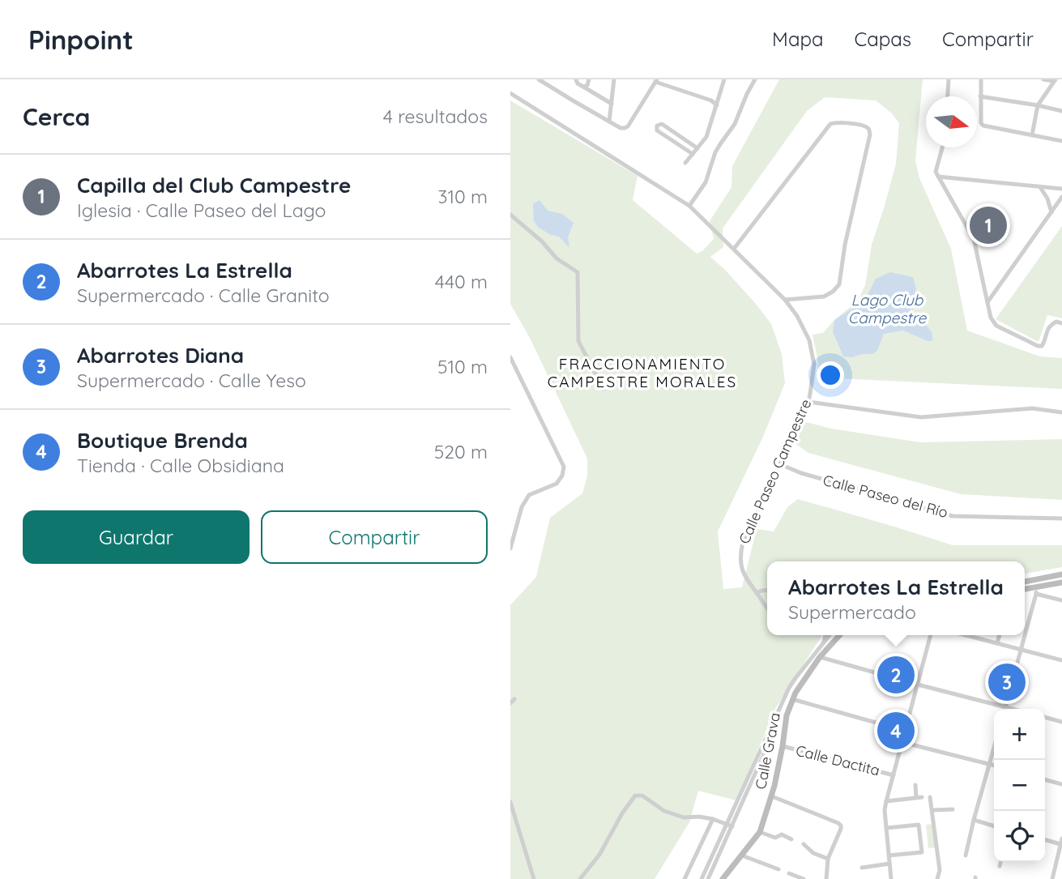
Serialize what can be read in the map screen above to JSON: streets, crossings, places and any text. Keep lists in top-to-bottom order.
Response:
{
  "streets": {
    "main road": ["Calle Grava"],
    "street": ["Calle Paseo Campestre", "Calle Paseo del Río", "Calle Dactita"]
  },
  "crossings": [
    ["Calle Paseo Campestre", "Calle Paseo del Río"],
    ["Calle Grava", "Calle Dactita"]
  ],
  "districts": ["FRACCIONAMIENTO CAMPESTRE MORALES"],
  "water": ["Lago Club Campestre"],
  "north": "right",
  "page": {
    "header": "Pinpoint",
    "nav": ["Mapa", "Capas", "Compartir"],
    "heading": ["Cerca", "4 resultados"],
    "list": [
      {
        "mark": "1",
        "name": "Capilla del Club Campestre",
        "note": "Iglesia · Calle Paseo del Lago",
        "value": "310 m"
      },
      {
        "mark": "2",
        "name": "Abarrotes La Estrella",
        "note": "Supermercado · Calle Granito",
        "value": "440 m"
      },
      {
        "mark": "3",
        "name": "Abarrotes Diana",
        "note": "Supermercado · Calle Yeso",
        "value": "510 m"
      },
      {
        "mark": "4",
        "name": "Boutique Brenda",
        "note": "Tienda · Calle Obsidiana",
        "value": "520 m"
      }
    ],
    "pins": [
      "1",
      "2",
      "3",
      "4"
    ],
    "buttons": ["Guardar", "Compartir"],
    "popup": ["Abarrotes La Estrella", "Supermercado"],
    "map_buttons": ["+", "−"]
  }
}
